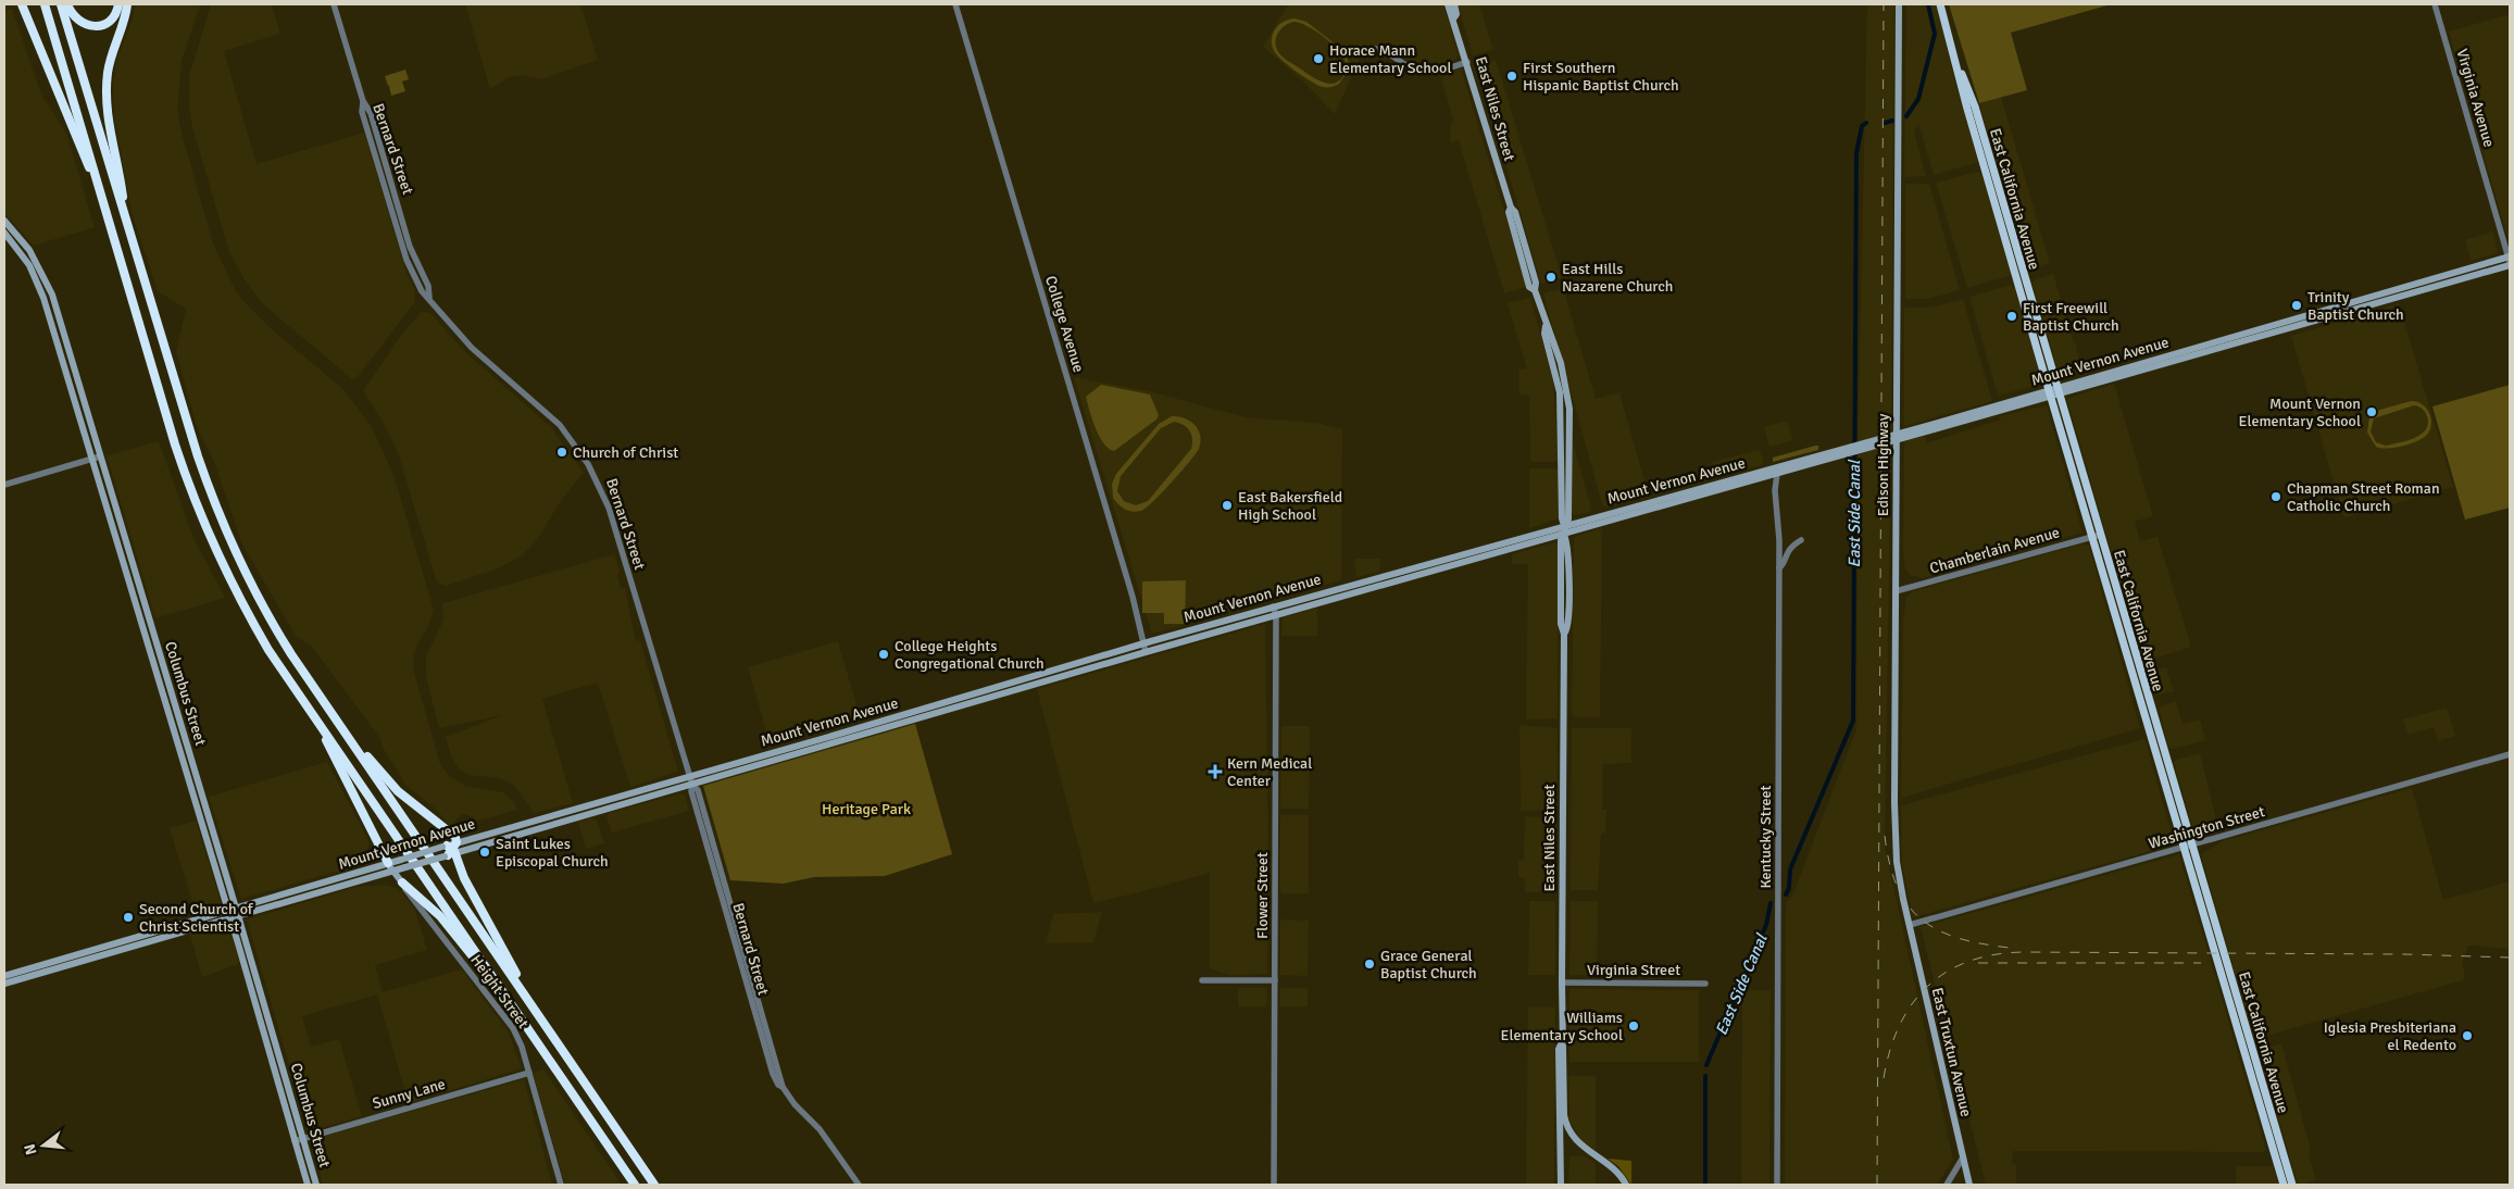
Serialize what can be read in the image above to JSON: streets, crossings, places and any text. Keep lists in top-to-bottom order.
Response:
{
  "streets": {
    "main road": [
      "East Niles Street",
      "East California Avenue",
      "Mount Vernon Avenue",
      "Edison Highway",
      "Columbus Street",
      "Height Street",
      "East Truxtun Avenue"
    ],
    "street": [
      "Virginia Avenue",
      "Bernard Street",
      "College Avenue",
      "Chamberlain Avenue",
      "Washington Street",
      "Kentucky Street",
      "Flower Street",
      "Virginia Street",
      "Sunny Lane"
    ]
  },
  "crossings": [
    ["Virginia Avenue", "Mount Vernon Avenue"],
    ["East Niles Street", "Mount Vernon Avenue"],
    ["East Niles Street", "Virginia Street"],
    ["Bernard Street", "Mount Vernon Avenue"],
    ["East California Avenue", "Mount Vernon Avenue"],
    ["East California Avenue", "Chamberlain Avenue"],
    ["East California Avenue", "Washington Street"],
    ["College Avenue", "Mount Vernon Avenue"],
    ["Mount Vernon Avenue", "Columbus Street"],
    ["Mount Vernon Avenue", "Kentucky Street"],
    ["Mount Vernon Avenue", "Flower Street"],
    ["Mount Vernon Avenue", "Height Street"],
    ["Edison Highway", "Chamberlain Avenue"],
    ["Edison Highway", "Washington Street"],
    ["Edison Highway", "East Truxtun Avenue"],
    ["Columbus Street", "Sunny Lane"],
    ["Washington Street", "East Truxtun Avenue"],
    ["Height Street", "Sunny Lane"]
  ],
  "water": ["East Side Canal"],
  "parks": ["Heritage Park"],
  "places": {
    "other": [
      "Horace Mann Elementary School",
      "First Southern Hispanic Baptist Church",
      "East Hills Nazarene Church",
      "Trinity Baptist Church",
      "First Freewill Baptist Church",
      "Mount Vernon Elementary School",
      "Church of Christ",
      "Chapman Street Roman Catholic Church",
      "East Bakersfield High School",
      "College Heights Congregational Church",
      "Saint Lukes Episcopal Church",
      "Second Church of Christ Scientist",
      "Grace General Baptist Church",
      "Williams Elementary School",
      "Iglesia Presbiteriana el Redento"
    ],
    "health": ["Kern Medical Center"]
  },
  "north": "left"
}
